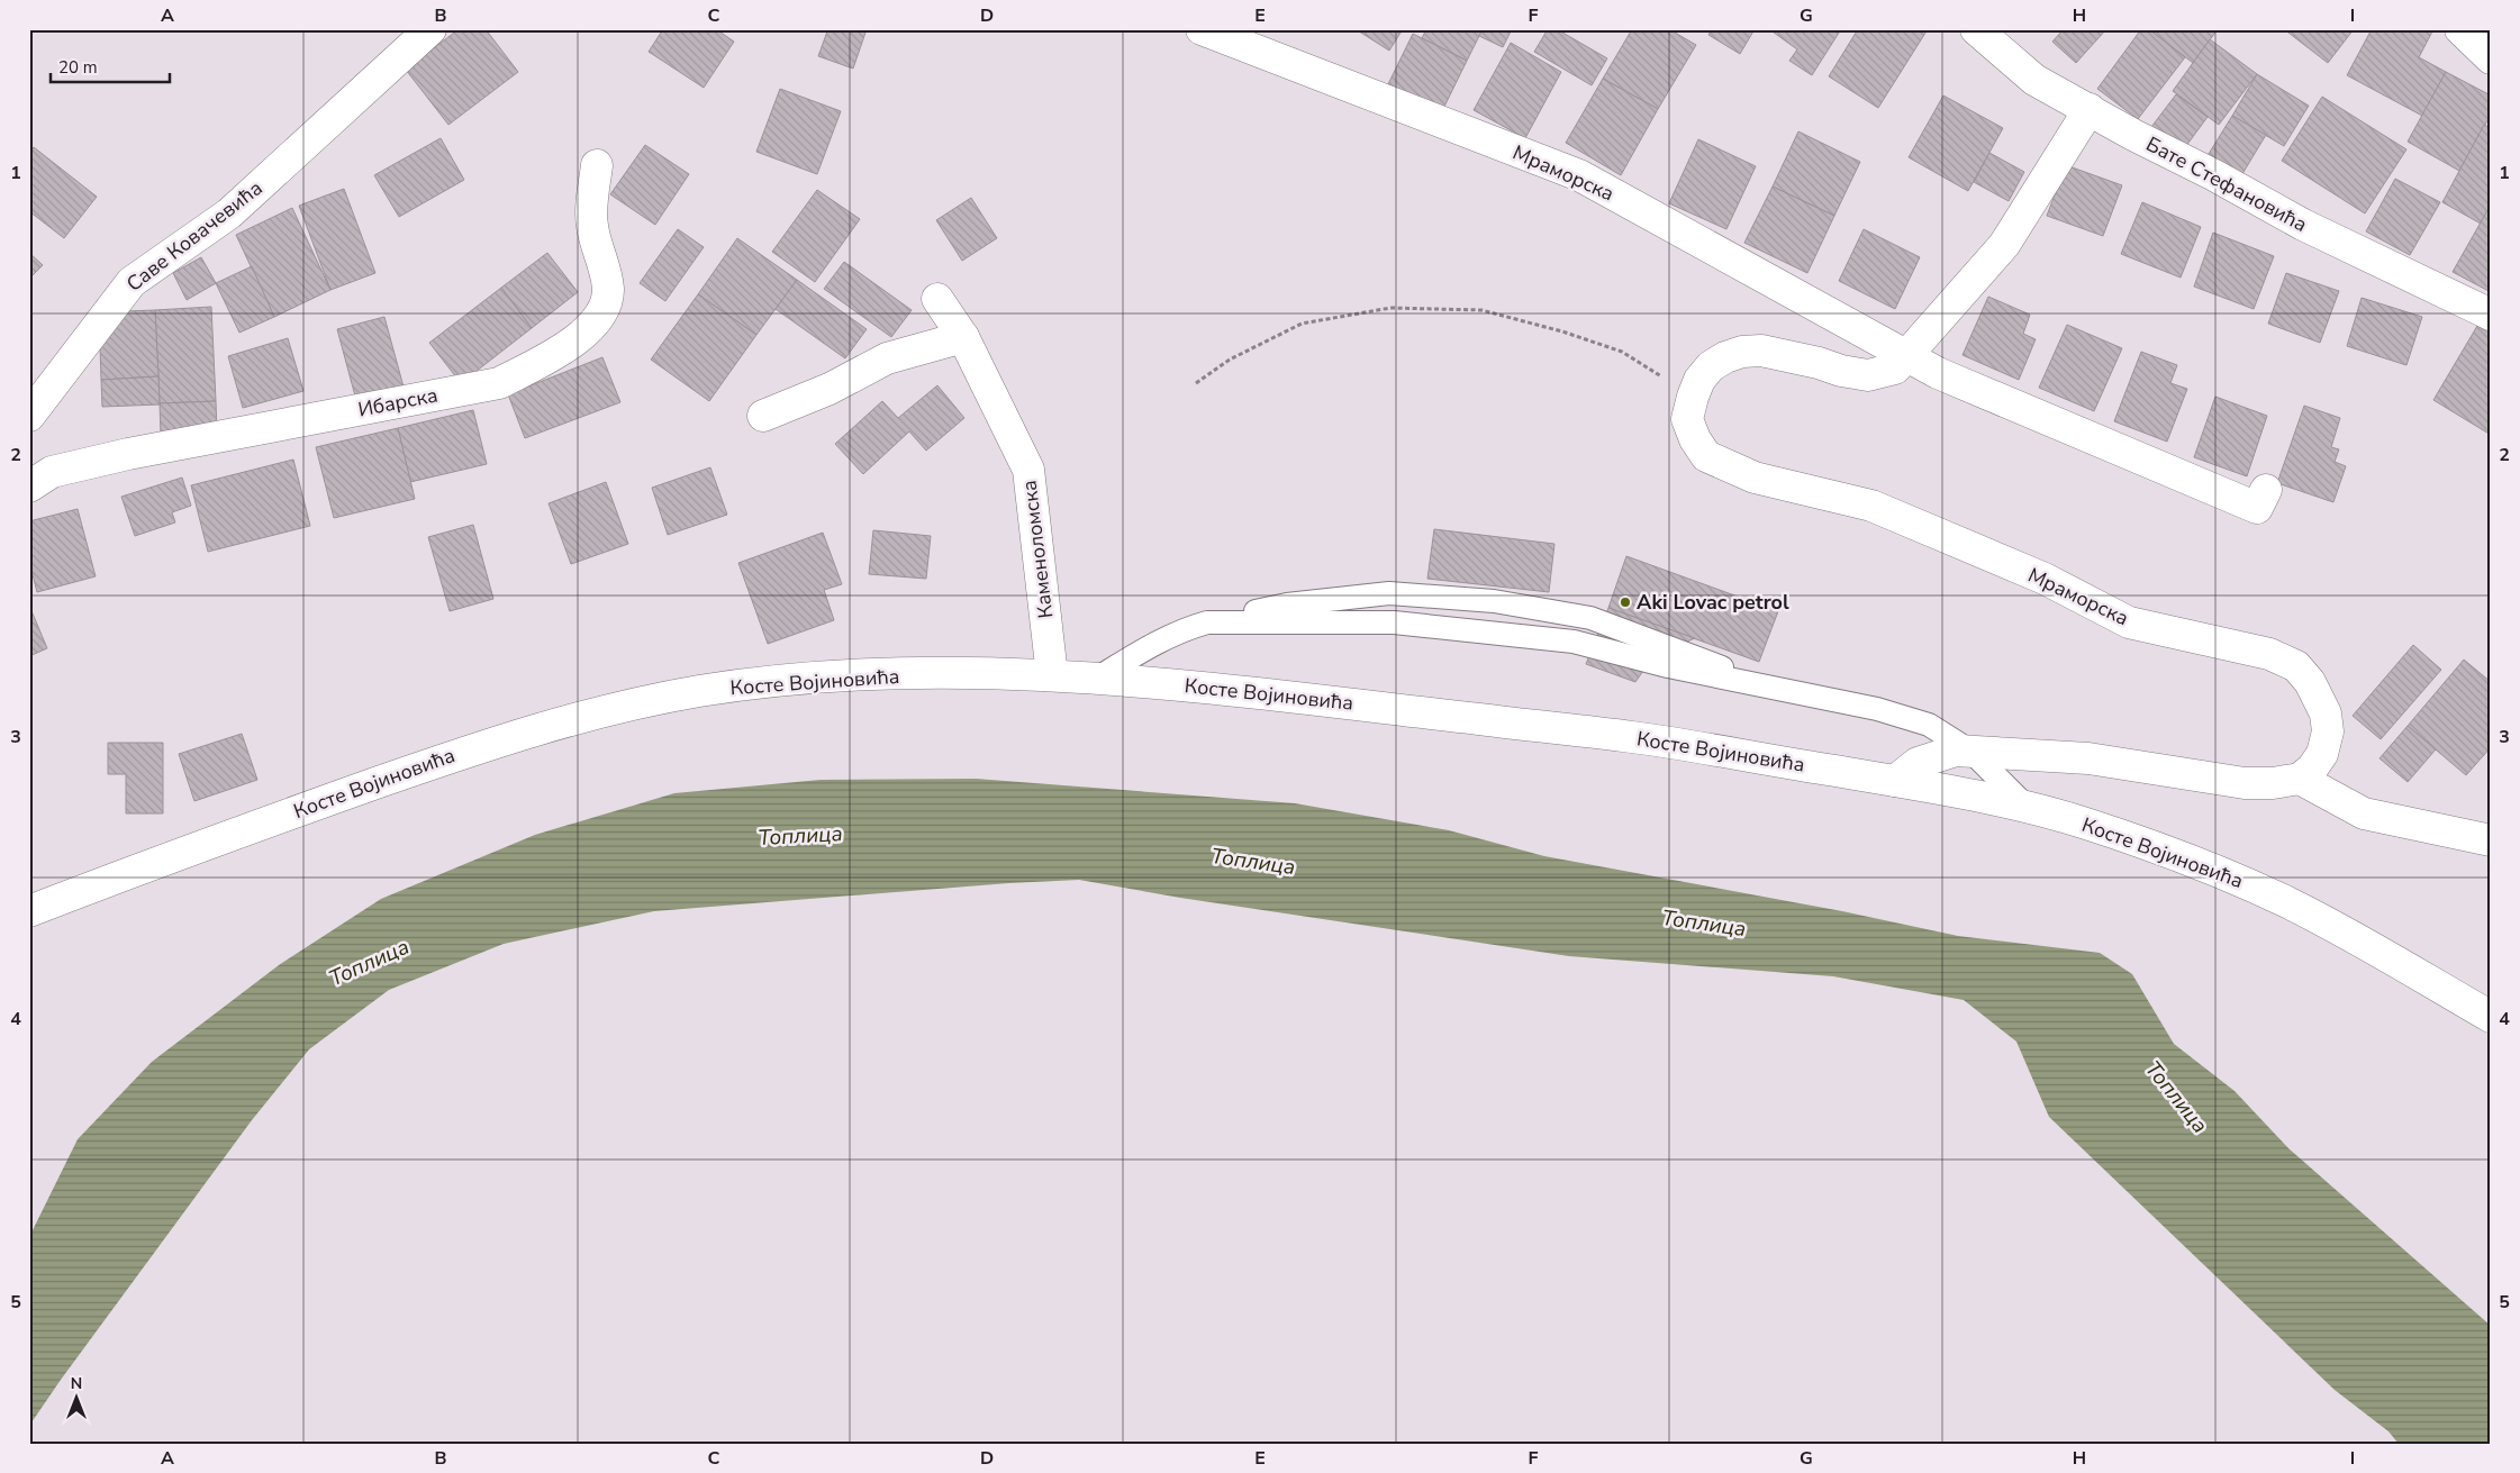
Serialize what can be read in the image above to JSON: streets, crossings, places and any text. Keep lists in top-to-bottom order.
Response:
{
  "streets": {
    "street": [
      "Мраморска",
      "Бате Стефановића",
      "Саве Ковачевића",
      "Ибарска",
      "Каменоломска",
      "Косте Војиновића"
    ]
  },
  "crossings": [
    ["Мраморска", "Бате Стефановића"],
    ["Каменоломска", "Косте Војиновића"]
  ],
  "water": ["Топлица"],
  "places": ["Aki Lovac petrol"],
  "scale_bar": "20 m",
  "north": "top",
  "grid": {
    "columns": [
      "A",
      "B",
      "C",
      "D",
      "E",
      "F",
      "G",
      "H",
      "I"
    ],
    "rows": [
      "1",
      "2",
      "3",
      "4",
      "5"
    ]
  }
}
